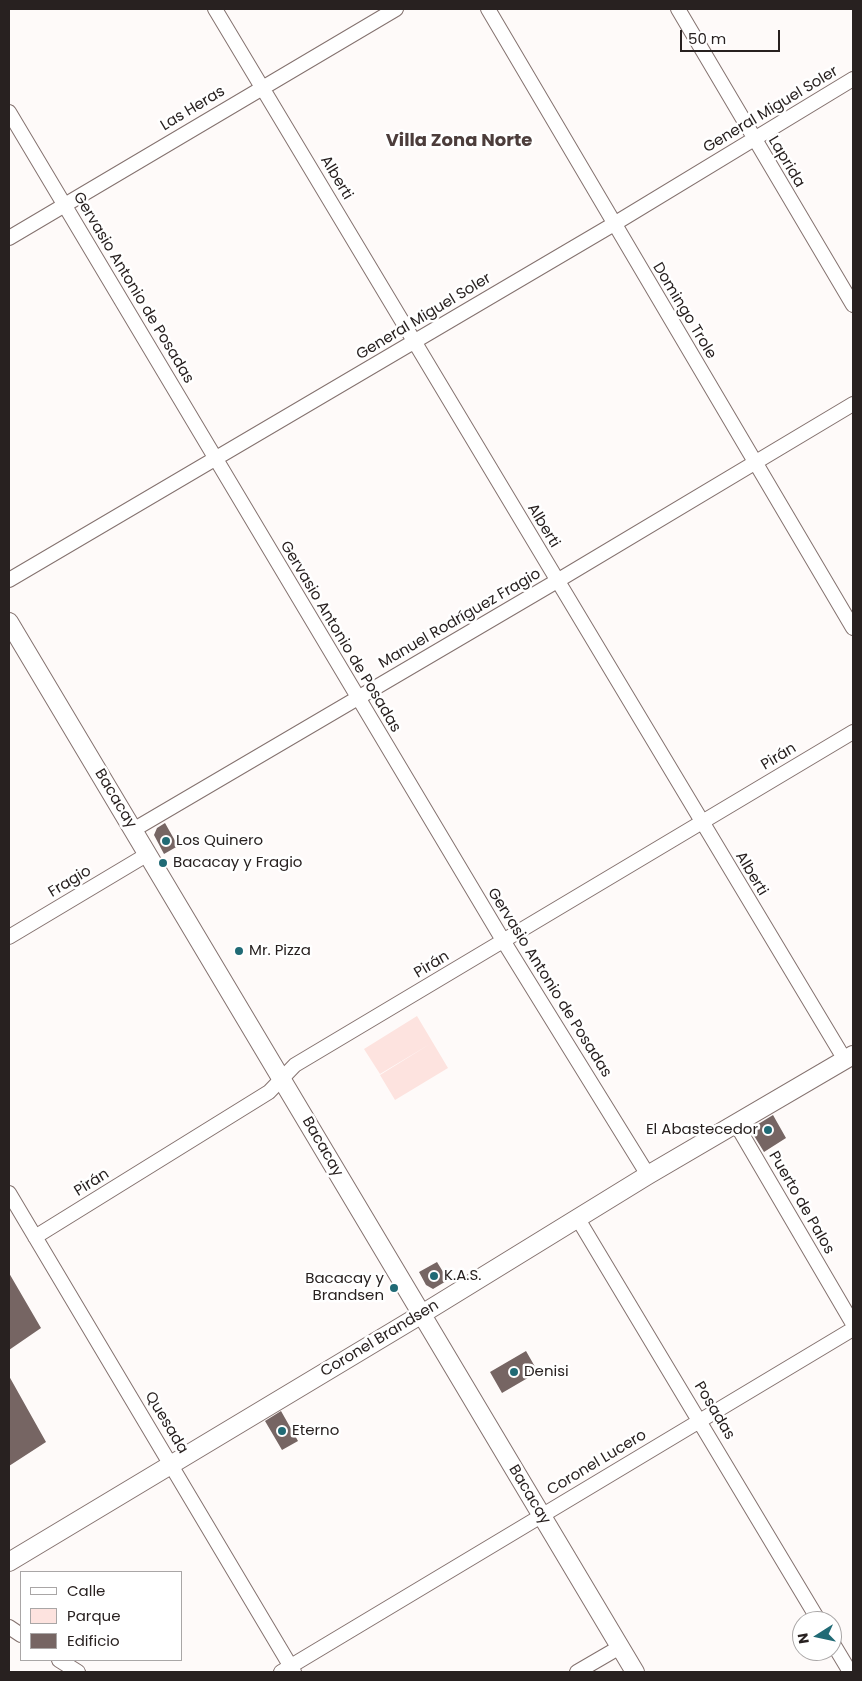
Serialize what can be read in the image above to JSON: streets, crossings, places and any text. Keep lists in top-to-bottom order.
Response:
{
  "streets": {
    "street": [
      "Las Heras",
      "General Miguel Soler",
      "Laprida",
      "Alberti",
      "Gervasio Antonio de Posadas",
      "Domingo Trole",
      "Manuel Rodríguez Fragio",
      "Pirán",
      "Bacacay",
      "Fragio",
      "Puerto de Palos",
      "Coronel Brandsen",
      "Posadas",
      "Quesada",
      "Coronel Lucero"
    ]
  },
  "crossings": [
    ["Las Heras", "Alberti"],
    ["Las Heras", "Gervasio Antonio de Posadas"],
    ["General Miguel Soler", "Laprida"],
    ["General Miguel Soler", "Alberti"],
    ["General Miguel Soler", "Gervasio Antonio de Posadas"],
    ["General Miguel Soler", "Domingo Trole"],
    ["Alberti", "Manuel Rodríguez Fragio"],
    ["Alberti", "Pirán"],
    ["Alberti", "Coronel Brandsen"],
    ["Gervasio Antonio de Posadas", "Manuel Rodríguez Fragio"],
    ["Gervasio Antonio de Posadas", "Pirán"],
    ["Gervasio Antonio de Posadas", "Coronel Brandsen"],
    ["Domingo Trole", "Manuel Rodríguez Fragio"],
    ["Manuel Rodríguez Fragio", "Bacacay"],
    ["Pirán", "Bacacay"],
    ["Pirán", "Quesada"],
    ["Bacacay", "Fragio"],
    ["Bacacay", "Coronel Brandsen"],
    ["Bacacay", "Coronel Lucero"],
    ["Puerto de Palos", "Coronel Brandsen"],
    ["Coronel Brandsen", "Posadas"],
    ["Coronel Brandsen", "Quesada"],
    ["Posadas", "Coronel Lucero"],
    ["Quesada", "Coronel Lucero"]
  ],
  "districts": ["Villa Zona Norte"],
  "places": [
    "Los Quinero",
    "Bacacay y Fragio",
    "Mr. Pizza",
    "El Abastecedor",
    "K.A.S.",
    "Bacacay y Brandsen",
    "Denisi",
    "Eterno"
  ],
  "legend": ["Calle", "Parque", "Edificio"],
  "scale_bar": "50 m",
  "north": "left"
}
